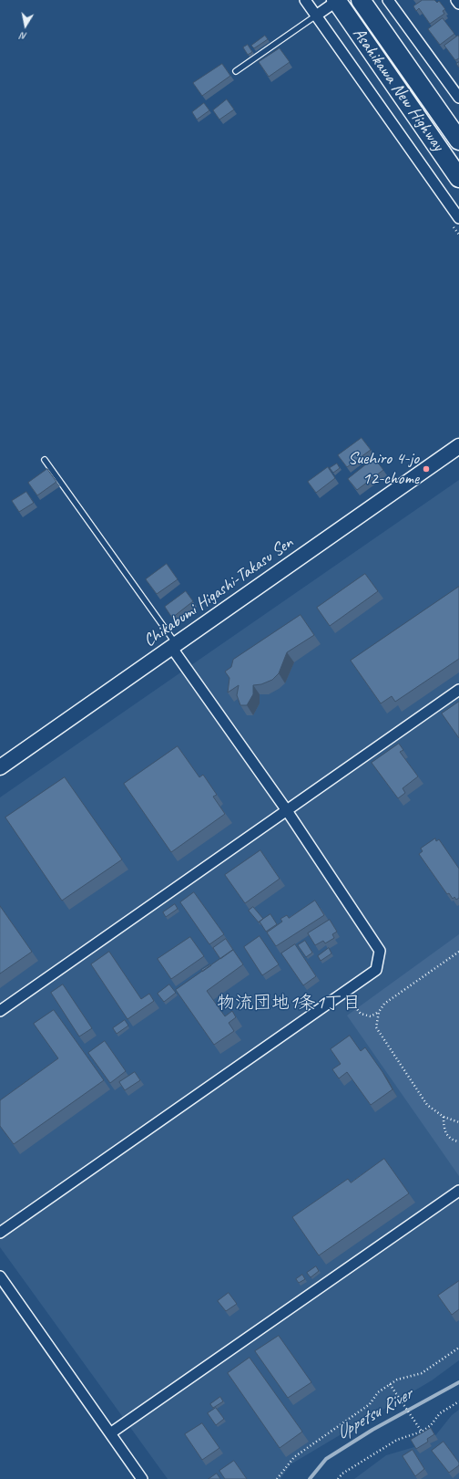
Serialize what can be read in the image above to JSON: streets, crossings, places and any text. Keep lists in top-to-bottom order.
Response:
{
  "streets": {
    "highway": ["Asahikawa New Highway"],
    "street": ["Chikabumi Higashi-Takasu Sen"]
  },
  "districts": ["物流団地1条1丁目"],
  "water": ["Uppetsu River"],
  "places": ["Suehiro 4-jo 12-chome"],
  "north": "bottom"
}
